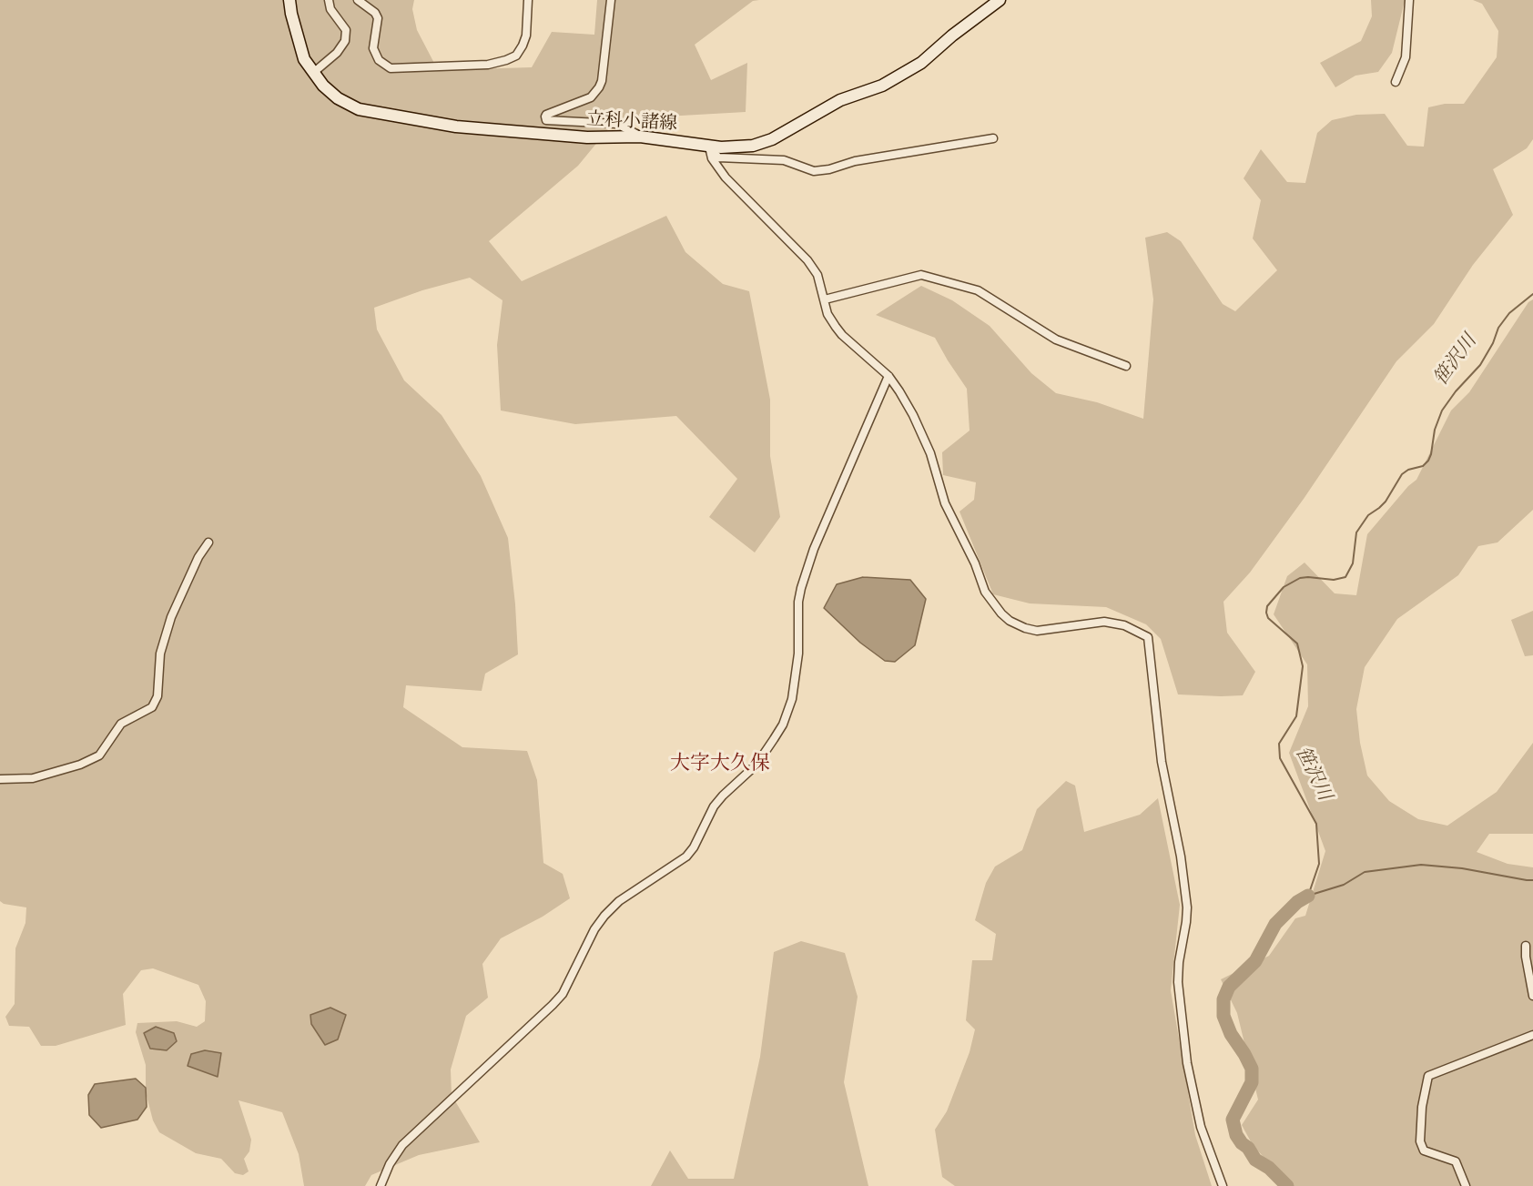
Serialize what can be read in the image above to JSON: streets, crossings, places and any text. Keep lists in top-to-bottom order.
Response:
{
  "streets": {
    "main road": ["立科小諸線"]
  },
  "districts": ["大字大久保"],
  "water": ["笹沢川"]
}
